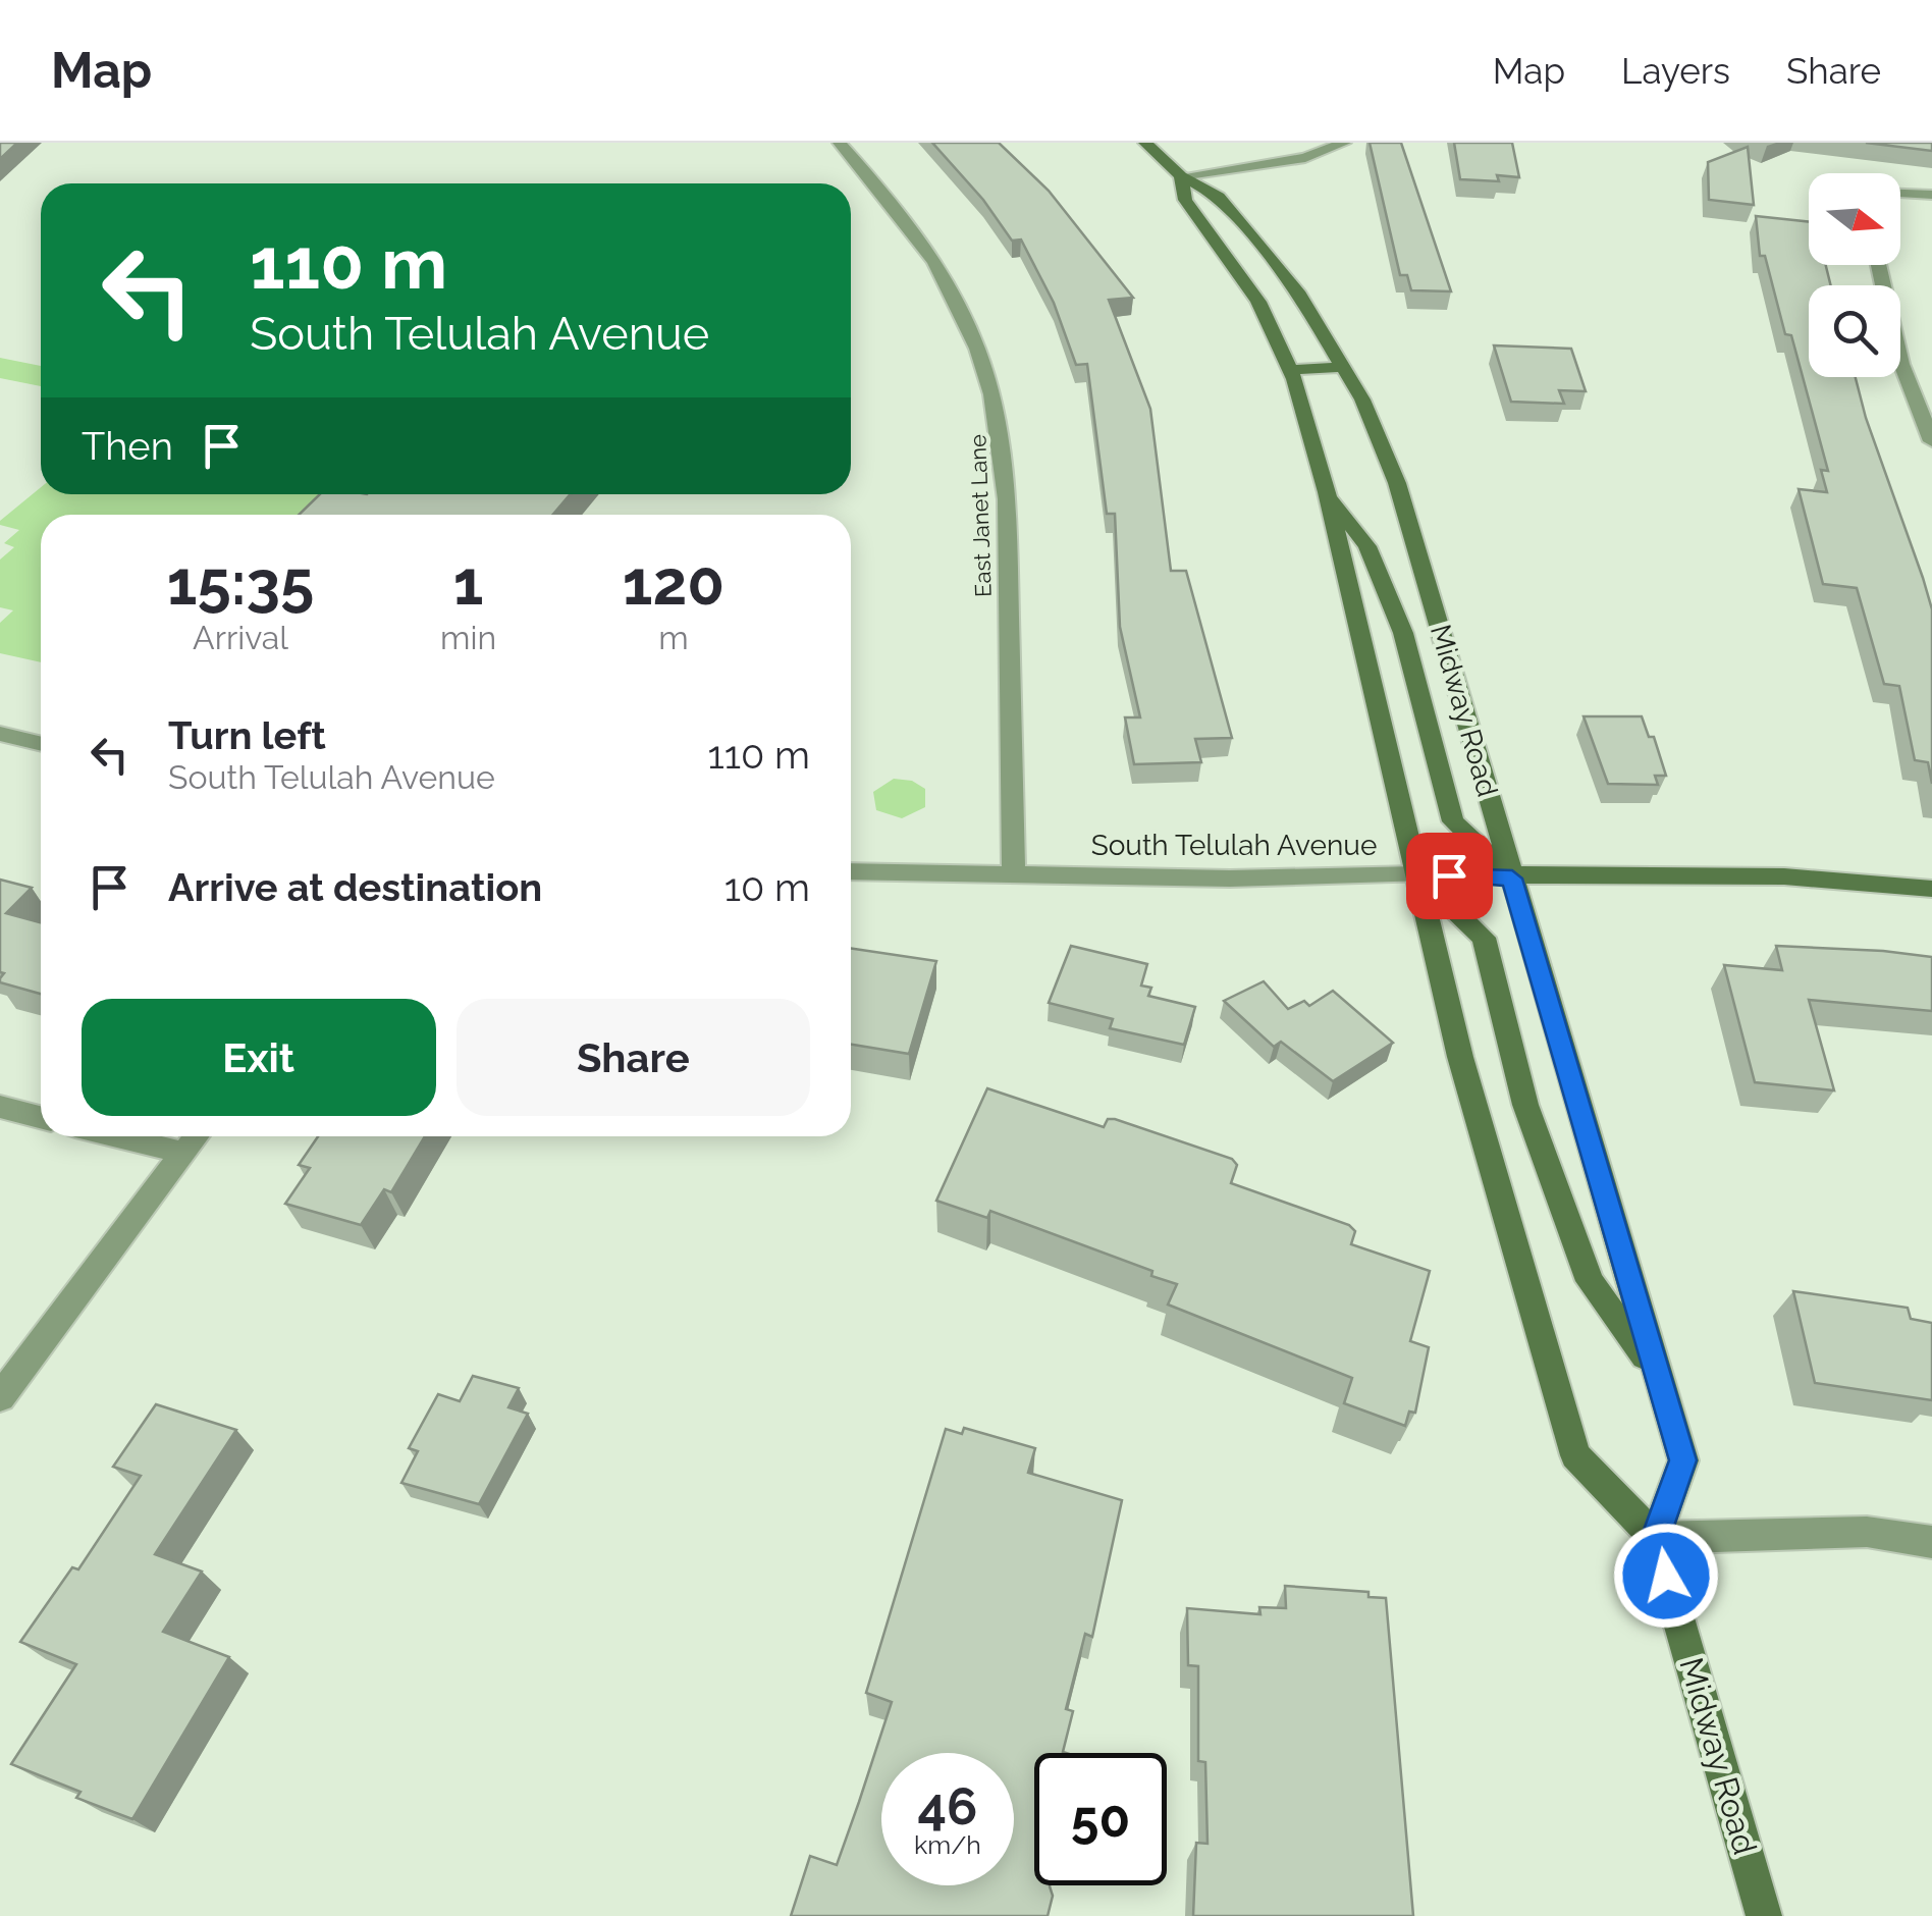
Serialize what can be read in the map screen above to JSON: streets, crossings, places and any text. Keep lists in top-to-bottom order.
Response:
{
  "streets": {
    "main road": ["Midway Road", "South Telulah Avenue"],
    "street": ["East Janet Lane"]
  },
  "crossings": [
    ["East Janet Lane", "South Telulah Avenue"],
    ["Midway Road", "South Telulah Avenue"]
  ],
  "north": "right",
  "page": {
    "header": "Map",
    "nav": ["Map", "Layers", "Share"],
    "turn": ["110 m", "South Telulah Avenue"],
    "then": "Then",
    "eta": [
      "15:35",
      "Arrival",
      "1",
      "min",
      "120",
      "m"
    ],
    "list": [
      {
        "name": "Turn left",
        "note": "South Telulah Avenue",
        "value": "110 m"
      },
      {
        "name": "Arrive at destination",
        "value": "10 m"
      }
    ],
    "buttons": ["Exit", "Share"],
    "speed": "46 km/h",
    "limit": "50"
  }
}
